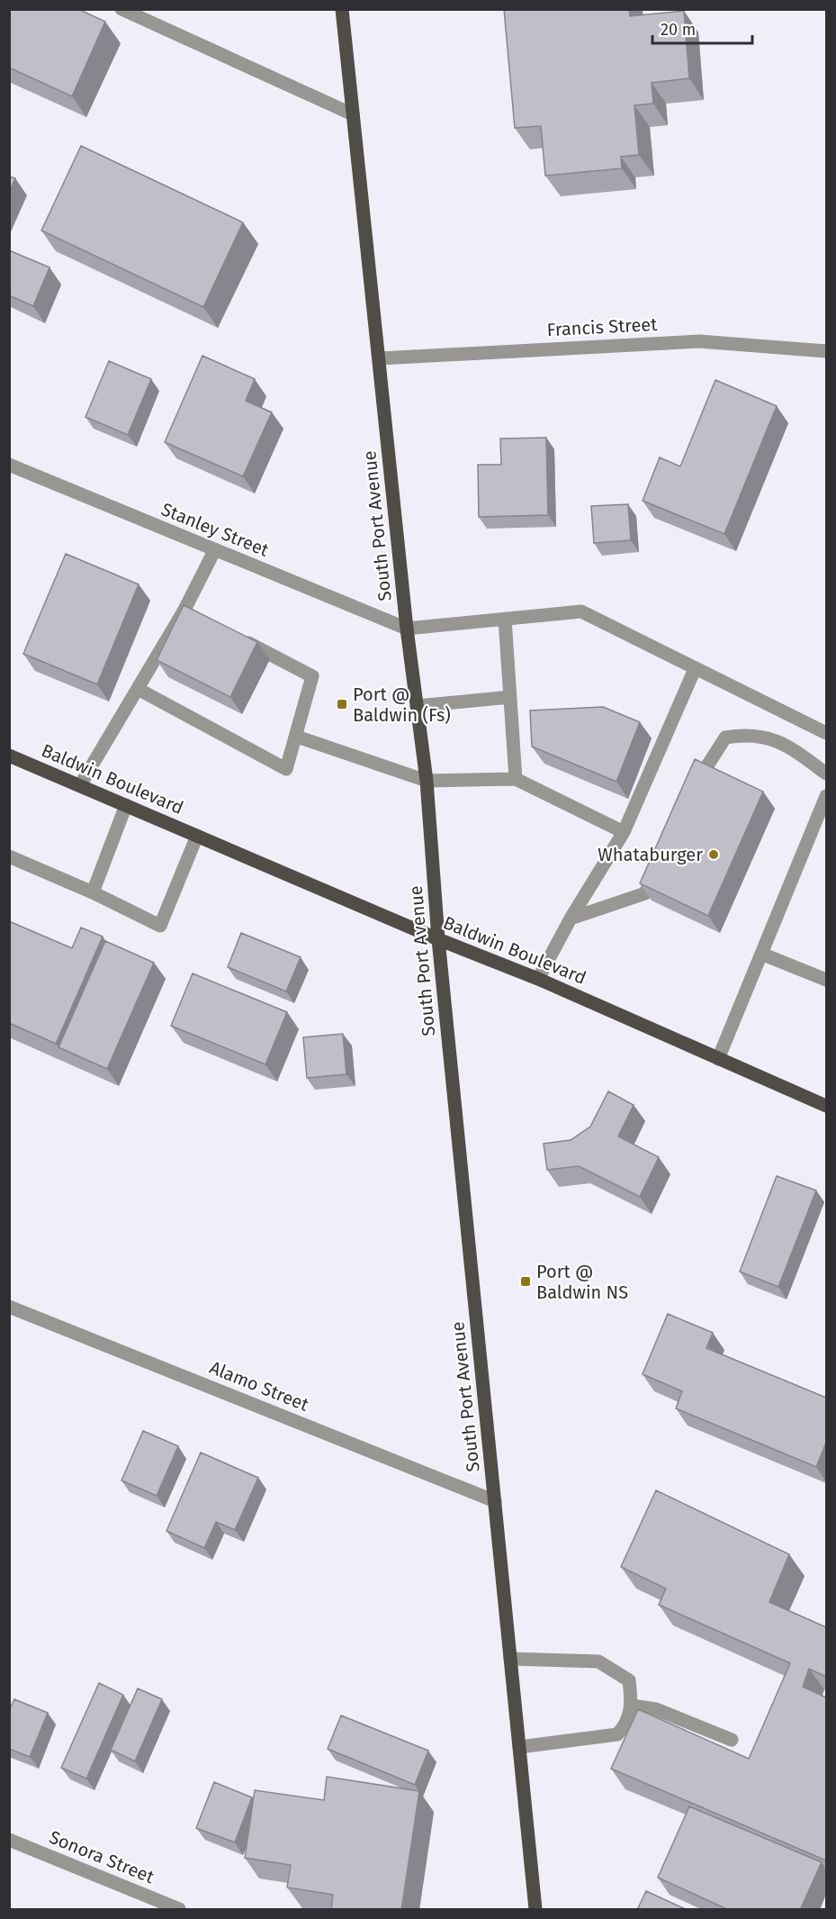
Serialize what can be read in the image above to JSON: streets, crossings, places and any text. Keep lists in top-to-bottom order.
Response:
{
  "streets": {
    "main road": ["South Port Avenue", "Baldwin Boulevard"],
    "street": [
      "Francis Street",
      "Stanley Street",
      "Alamo Street",
      "Sonora Street"
    ]
  },
  "crossings": [
    ["Francis Street", "South Port Avenue"],
    ["South Port Avenue", "Stanley Street"],
    ["South Port Avenue", "Baldwin Boulevard"],
    ["South Port Avenue", "Alamo Street"]
  ],
  "places": {
    "transit": ["Port @ Baldwin (Fs)", "Port @ Baldwin NS"],
    "other": ["Whataburger"]
  },
  "scale_bar": "20 m"
}
